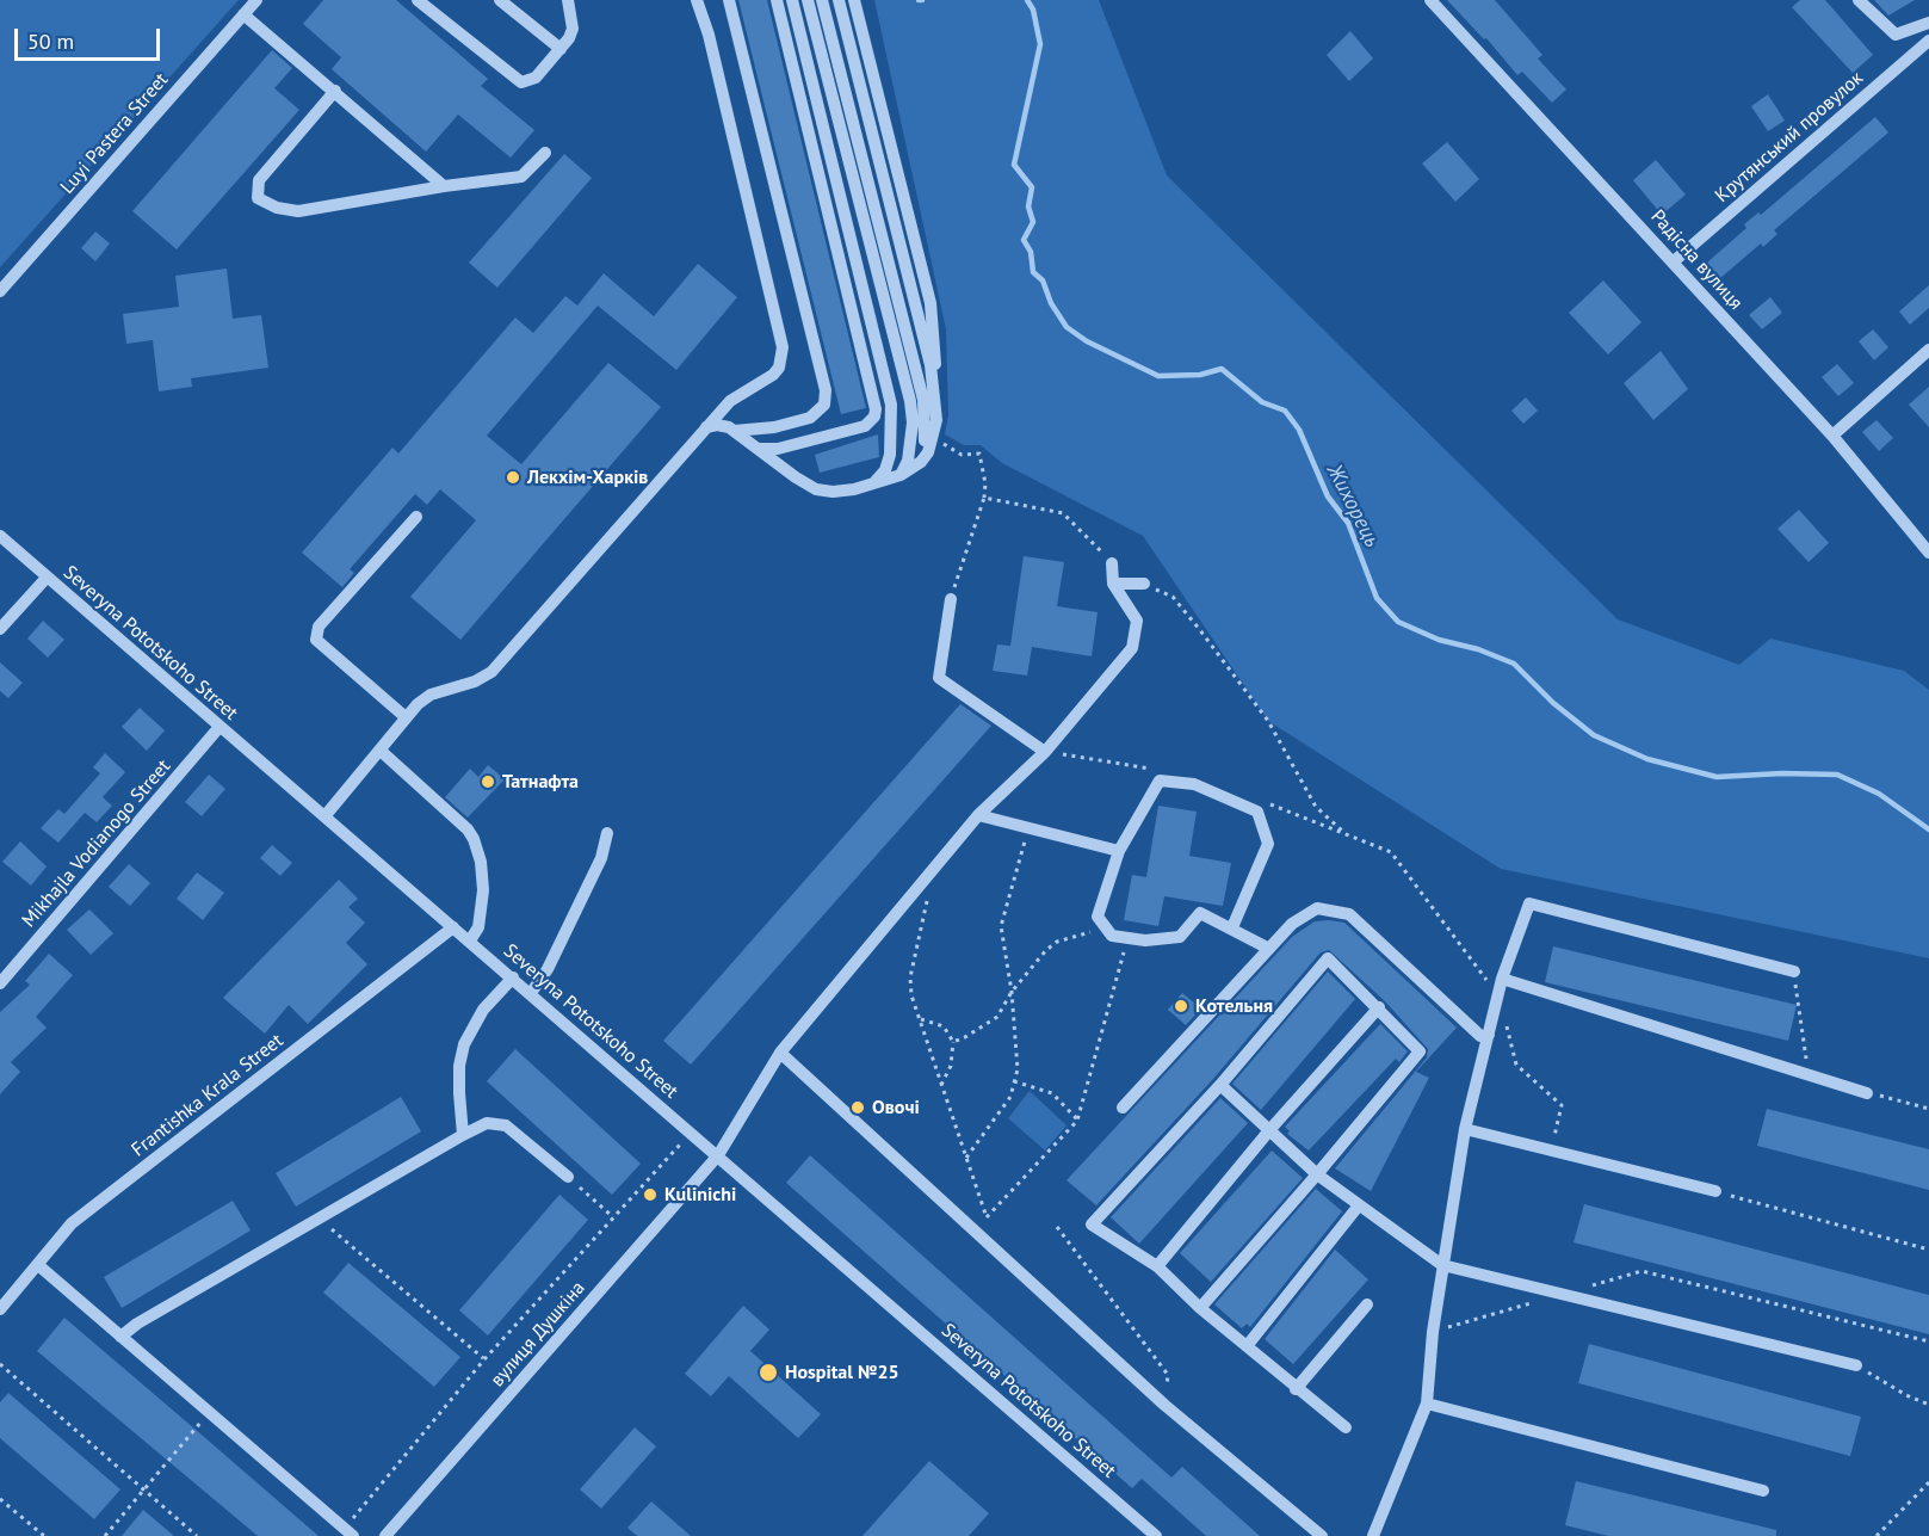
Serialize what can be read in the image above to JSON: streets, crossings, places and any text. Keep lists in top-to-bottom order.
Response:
{
  "streets": {
    "street": [
      "Luyi Pastera Street",
      "Крутянський провулок",
      "Радісна вулиця",
      "Severyna Pototskoho Street",
      "Mikhajla Vodianogo Street",
      "Frantishka Krala Street",
      "вулиця Душкіна"
    ]
  },
  "crossings": [
    ["Крутянський провулок", "Радісна вулиця"],
    ["Severyna Pototskoho Street", "Mikhajla Vodianogo Street"],
    ["Severyna Pototskoho Street", "Frantishka Krala Street"],
    ["Severyna Pototskoho Street", "вулиця Душкіна"]
  ],
  "water": ["Жихорець"],
  "places": [
    "Лекхім-Харків",
    "Татнафта",
    "Котельня",
    "Овочі",
    "Kulinichi",
    "Hospital №25"
  ],
  "scale_bar": "50 m"
}
